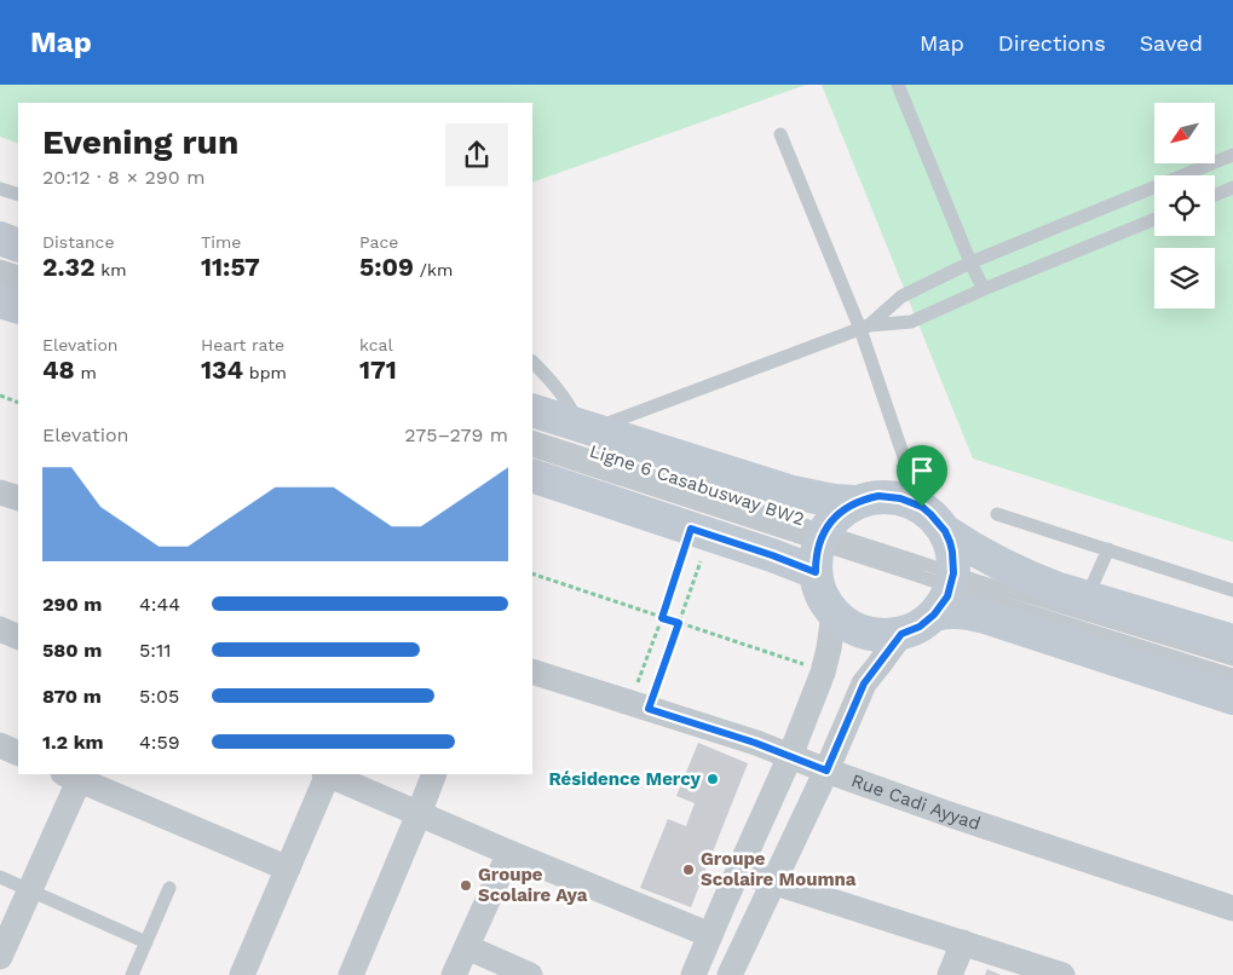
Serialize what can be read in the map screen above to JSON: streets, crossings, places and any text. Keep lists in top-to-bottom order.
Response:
{
  "streets": {
    "street": ["Rue Cadi Ayyad"],
    "lane": ["Ligne 6 Casabusway BW2"]
  },
  "places": ["Résidence Mercy", "Groupe Scolaire Moumna", "Groupe Scolaire Aya"],
  "north": "bottom left",
  "page": {
    "header": "Map",
    "nav": ["Map", "Directions", "Saved"],
    "heading": ["Evening run", "20:12 · 8 × 290 m"],
    "stats": [
      ["Distance", "2.32 km"],
      ["Time", "11:57"],
      ["Pace", "5:09 /km"],
      ["Elevation", "48 m"],
      ["Heart rate", "134 bpm"],
      ["kcal", "171"]
    ],
    "chart": ["Elevation", "275–279 m"],
    "list": [
      {
        "name": "290 m",
        "note": "4:44"
      },
      {
        "name": "580 m",
        "note": "5:11"
      },
      {
        "name": "870 m",
        "note": "5:05"
      },
      {
        "name": "1.2 km",
        "note": "4:59"
      }
    ]
  }
}
